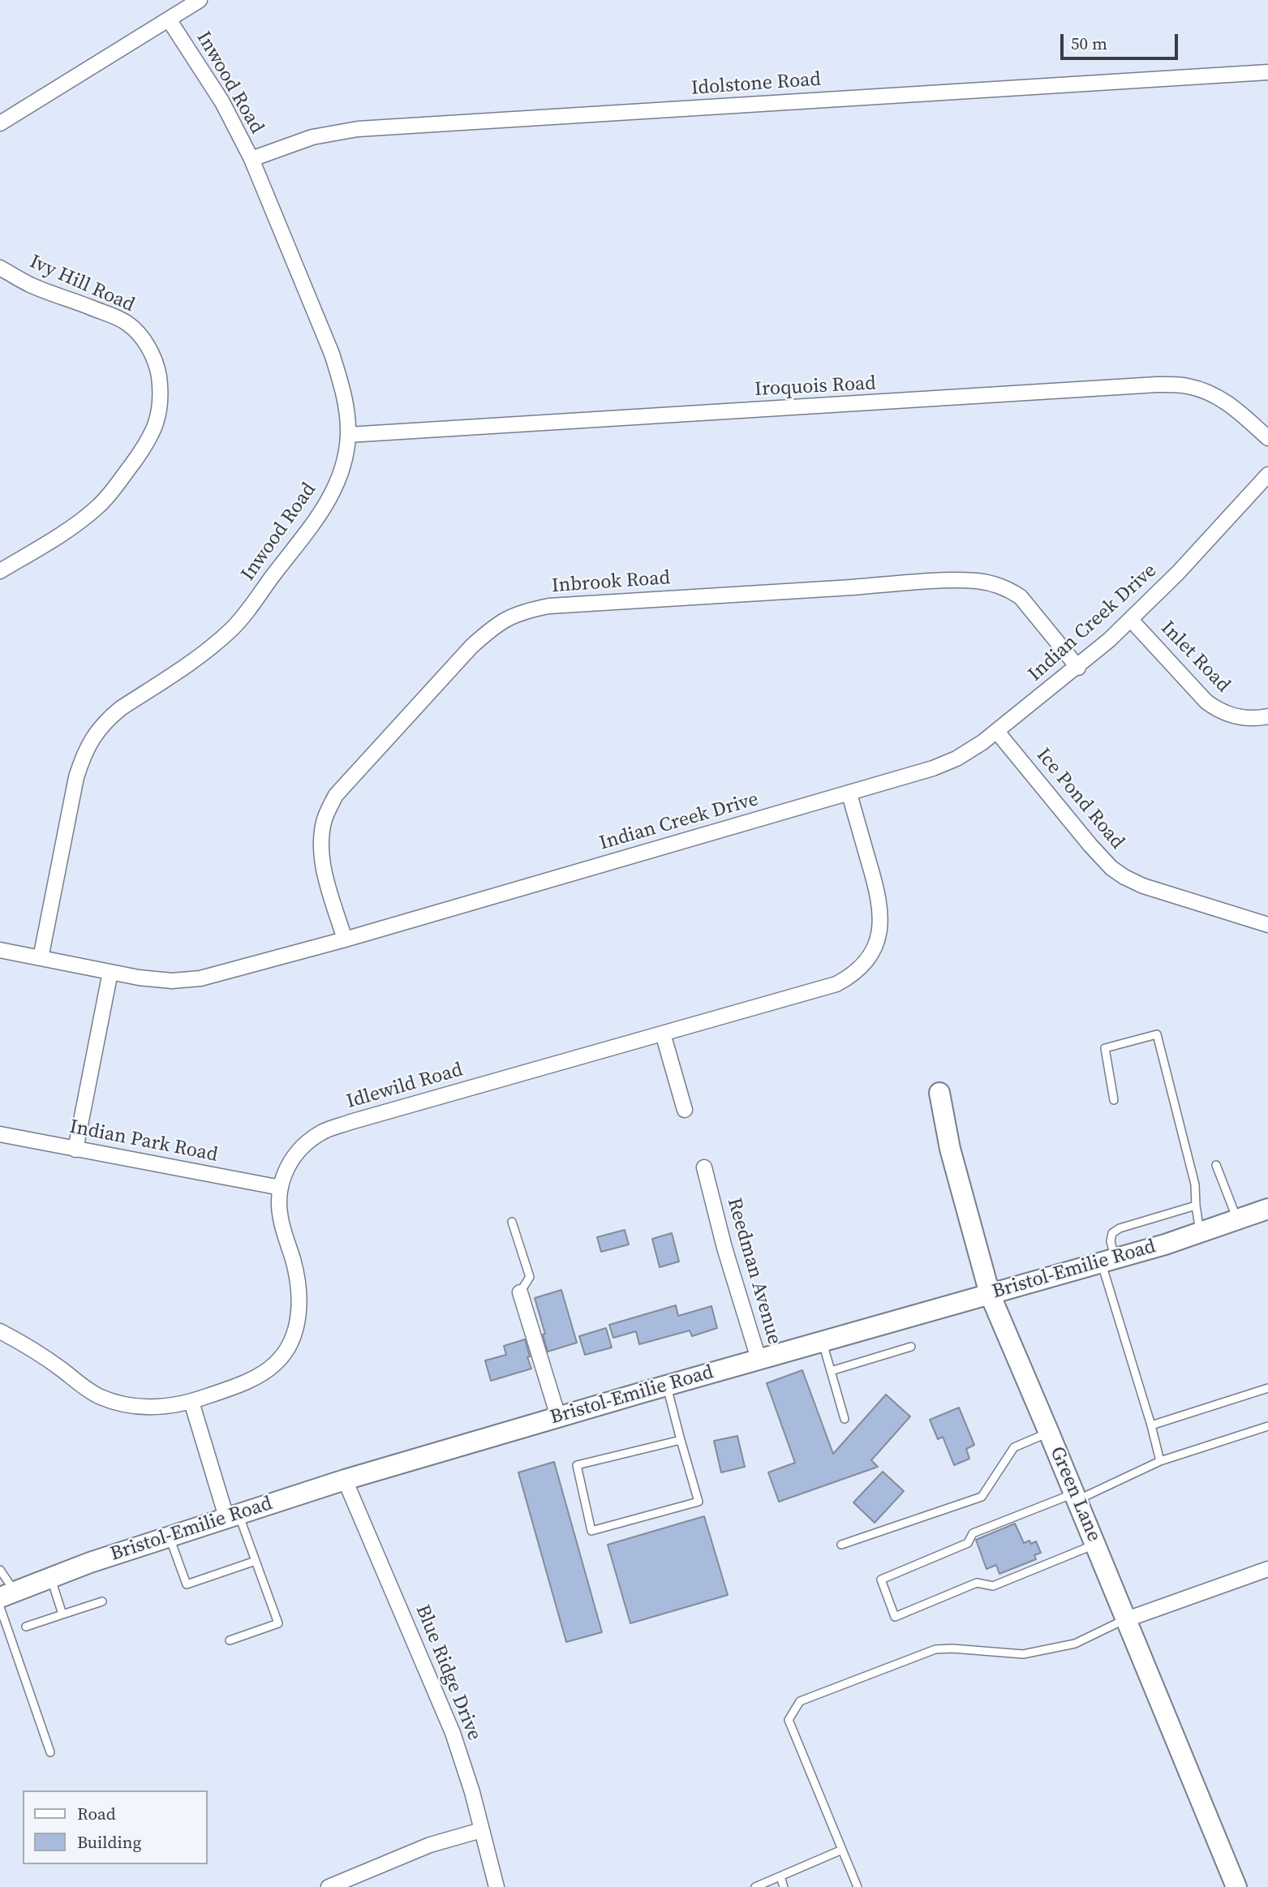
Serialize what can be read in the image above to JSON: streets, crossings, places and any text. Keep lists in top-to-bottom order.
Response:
{
  "streets": {
    "street": [
      "Inwood Road",
      "Idolstone Road",
      "Ivy Hill Road",
      "Iroquois Road",
      "Inbrook Road",
      "Indian Creek Drive",
      "Inlet Road",
      "Ice Pond Road",
      "Idlewild Road",
      "Indian Park Road",
      "Bristol-Emilie Road",
      "Reedman Avenue",
      "Green Lane",
      "Blue Ridge Drive"
    ]
  },
  "crossings": [
    ["Inwood Road", "Idolstone Road"],
    ["Inwood Road", "Iroquois Road"],
    ["Inwood Road", "Indian Creek Drive"],
    ["Inbrook Road", "Indian Creek Drive"],
    ["Indian Creek Drive", "Inlet Road"],
    ["Indian Creek Drive", "Ice Pond Road"],
    ["Indian Creek Drive", "Idlewild Road"],
    ["Idlewild Road", "Indian Park Road"],
    ["Bristol-Emilie Road", "Reedman Avenue"],
    ["Bristol-Emilie Road", "Green Lane"],
    ["Bristol-Emilie Road", "Blue Ridge Drive"]
  ],
  "legend": ["Road", "Building"],
  "scale_bar": "50 m"
}
